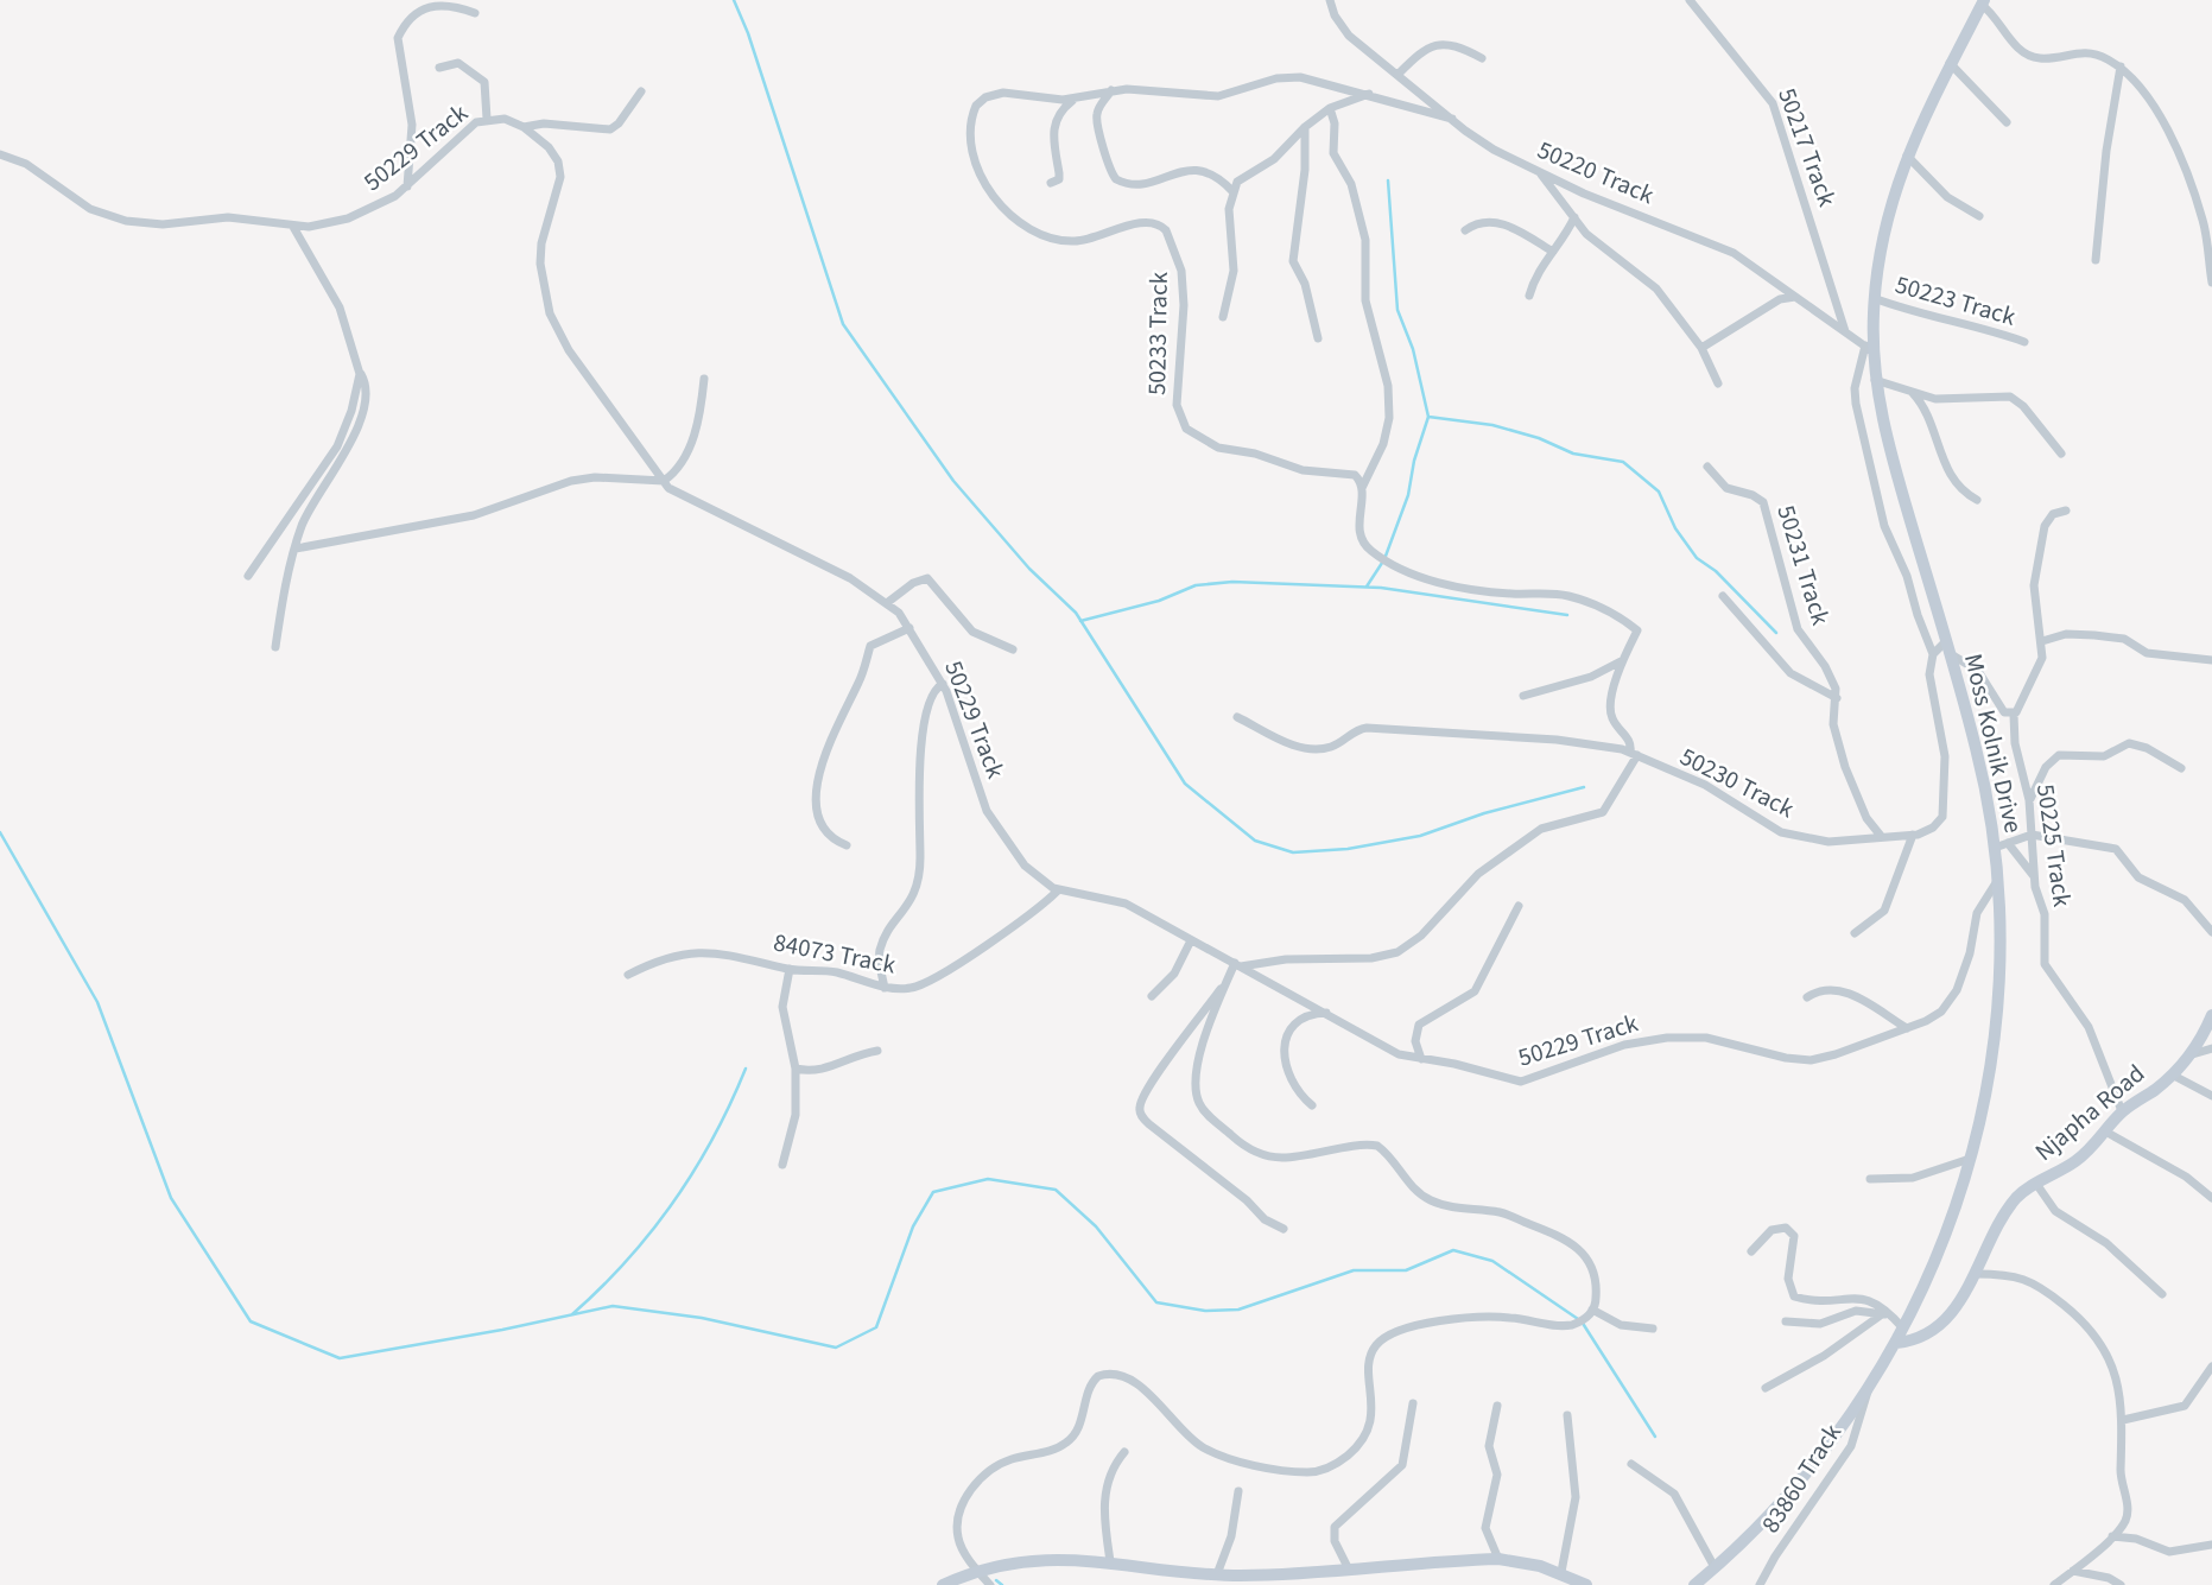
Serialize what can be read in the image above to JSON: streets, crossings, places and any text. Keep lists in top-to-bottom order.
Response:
{
  "streets": {
    "main road": ["Moss Kolnik Drive", "Njapha Road"],
    "street": [
      "50229 Track",
      "50217 Track",
      "50220 Track",
      "50223 Track",
      "50233 Track",
      "50231 Track",
      "50230 Track",
      "50225 Track",
      "84073 Track",
      "83860 Track"
    ]
  },
  "crossings": [
    ["50229 Track", "Moss Kolnik Drive"],
    ["50229 Track", "84073 Track"],
    ["50217 Track", "50220 Track"],
    ["50220 Track", "50233 Track"],
    ["50220 Track", "Moss Kolnik Drive"],
    ["50223 Track", "Moss Kolnik Drive"],
    ["50231 Track", "50230 Track"],
    ["Moss Kolnik Drive", "Njapha Road"],
    ["Moss Kolnik Drive", "83860 Track"],
    ["50225 Track", "Njapha Road"]
  ]
}
